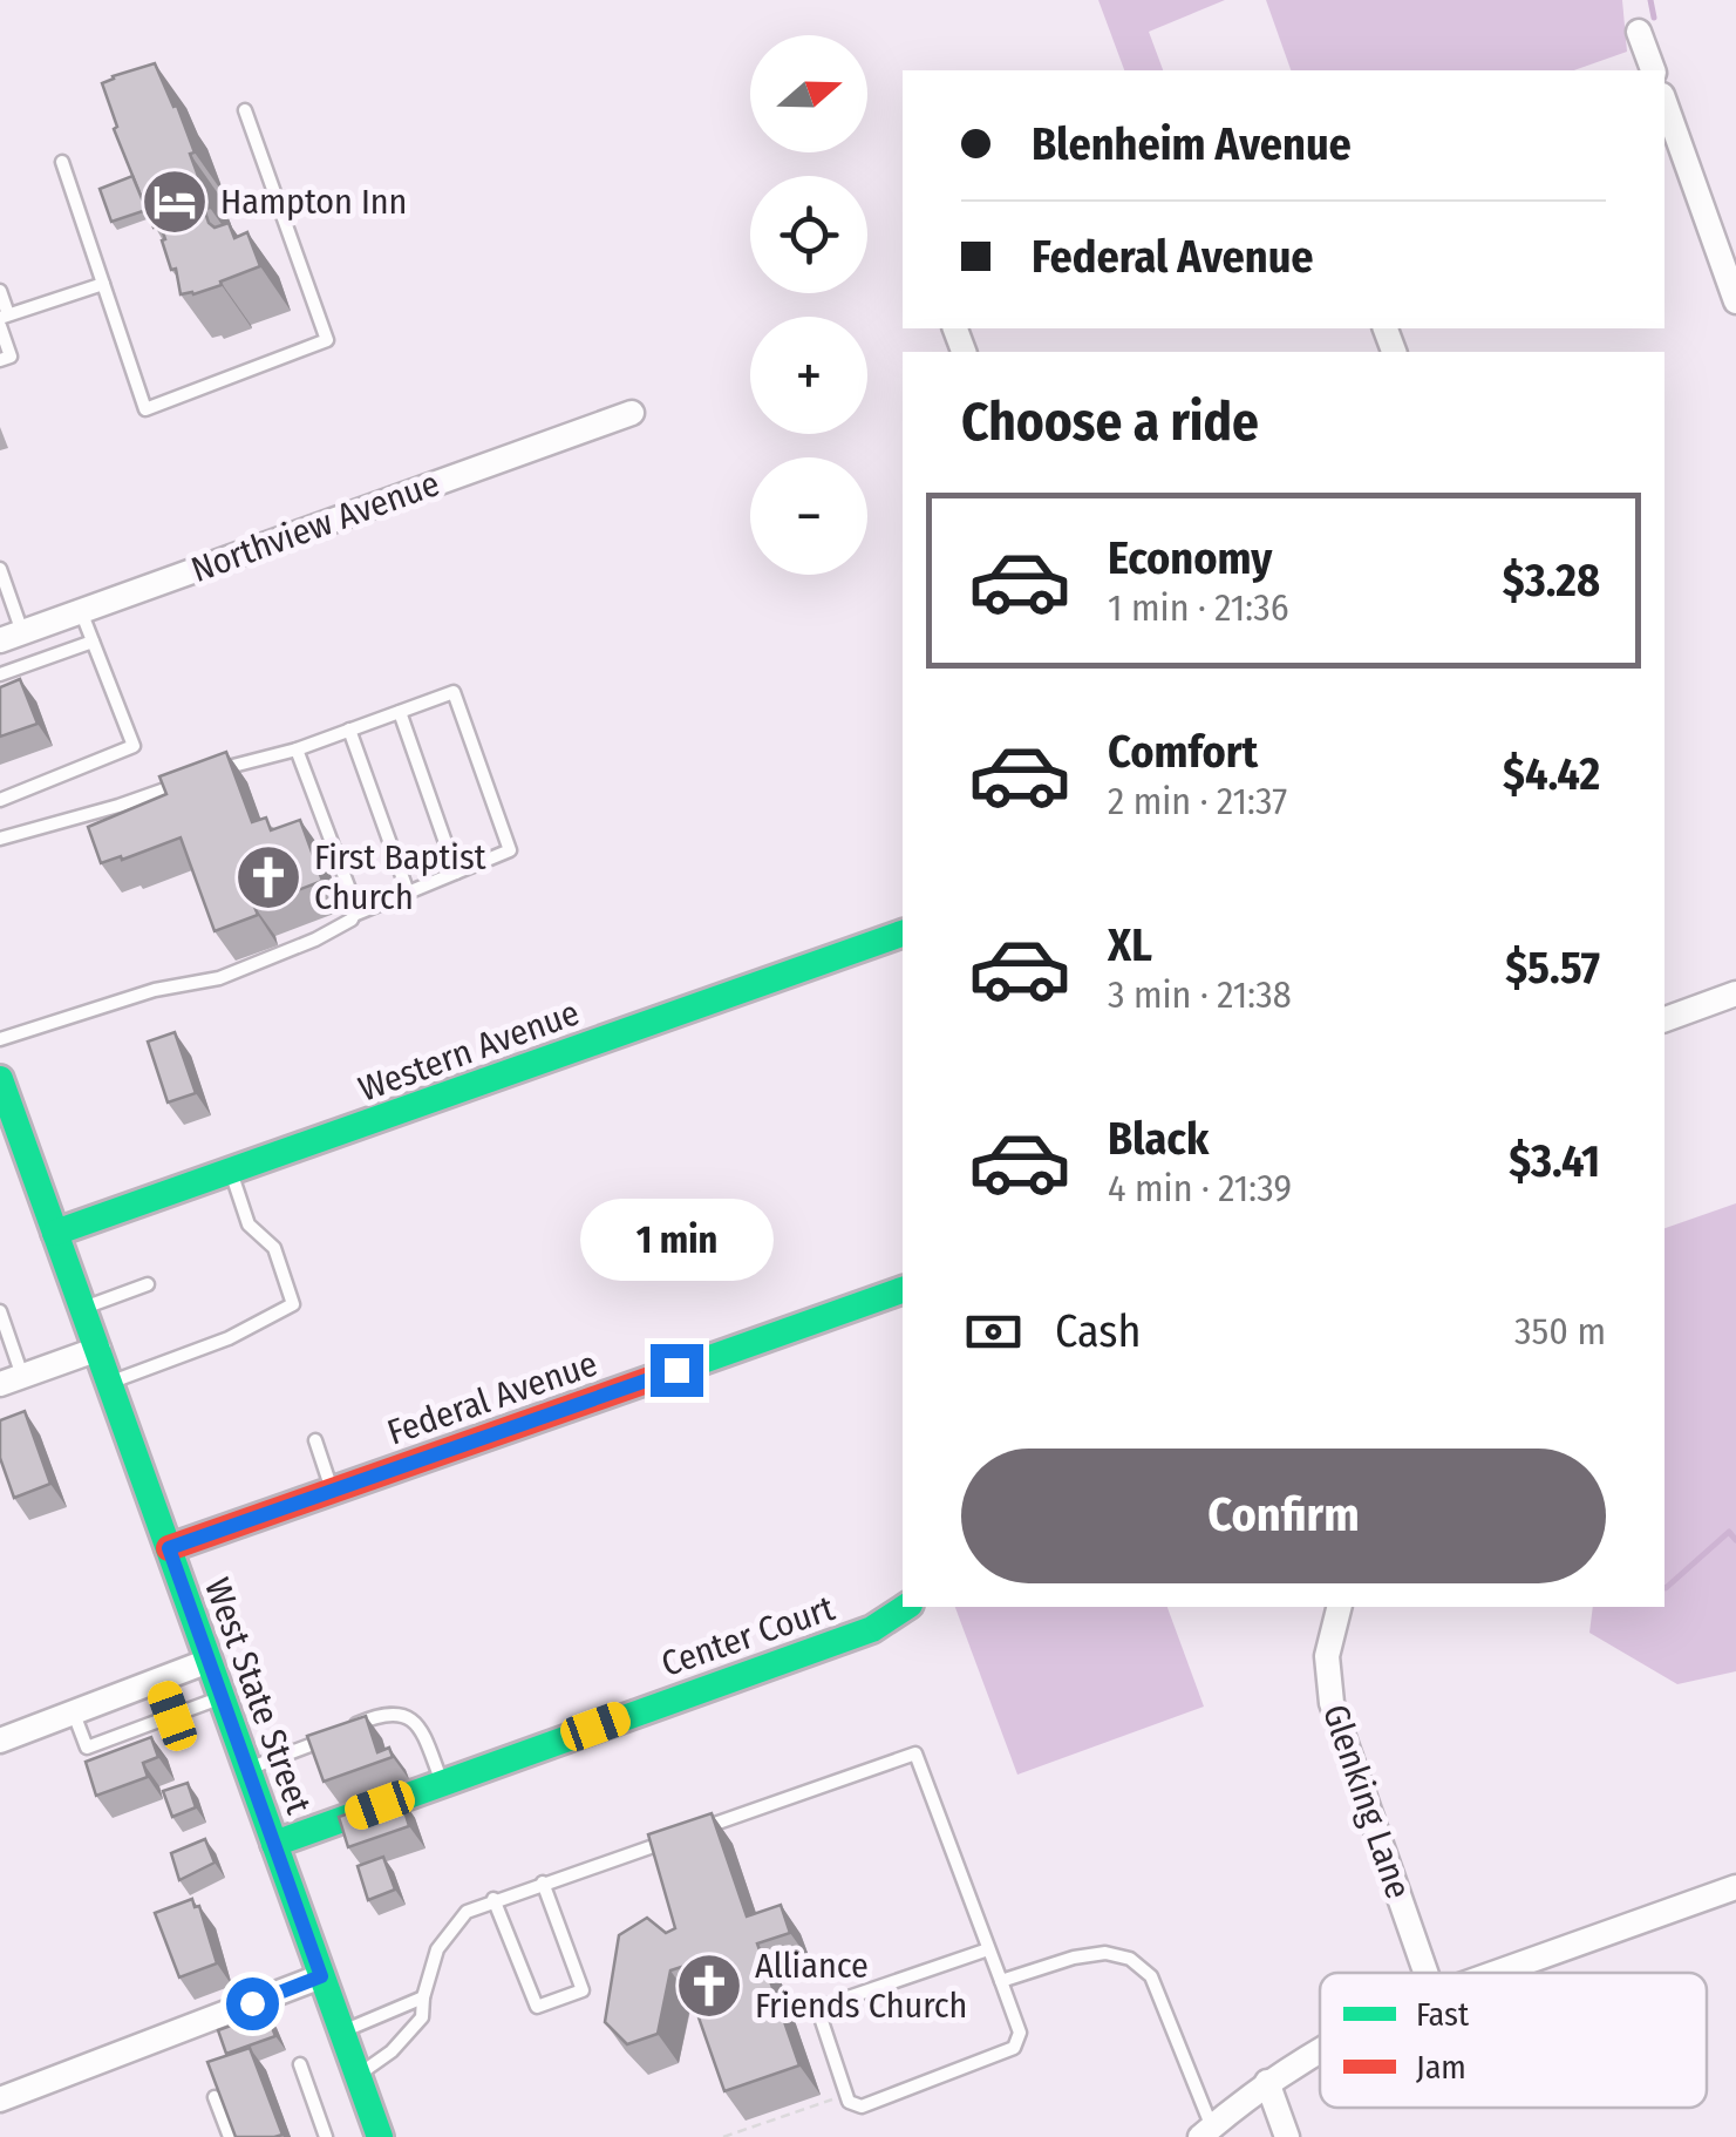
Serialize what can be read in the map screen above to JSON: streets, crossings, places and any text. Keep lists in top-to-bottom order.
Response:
{
  "streets": {
    "main road": [
      "Western Avenue",
      "Federal Avenue",
      "Center Court",
      "West State Street"
    ],
    "street": ["Northview Avenue", "Glenking Lane"]
  },
  "crossings": [
    ["Western Avenue", "West State Street"],
    ["Federal Avenue", "West State Street"],
    ["Center Court", "West State Street"]
  ],
  "places": {
    "hotel": ["Hampton Inn"],
    "church": ["First Baptist Church", "Alliance Friends Church"]
  },
  "legend": ["Fast", "Jam"],
  "north": "right",
  "page": {
    "map_buttons": ["+", "−"],
    "banner": ["Blenheim Avenue", "Federal Avenue"],
    "heading": "Choose a ride",
    "list": [
      {
        "name": "Economy",
        "note": "1 min · 21:36",
        "value": "$3.28"
      },
      {
        "name": "Comfort",
        "note": "2 min · 21:37",
        "value": "$4.42"
      },
      {
        "name": "XL",
        "note": "3 min · 21:38",
        "value": "$5.57"
      },
      {
        "name": "Black",
        "note": "4 min · 21:39",
        "value": "$3.41"
      }
    ],
    "bubble": "1 min",
    "pay": ["Cash", "350 m"],
    "buttons": "Confirm"
  }
}
